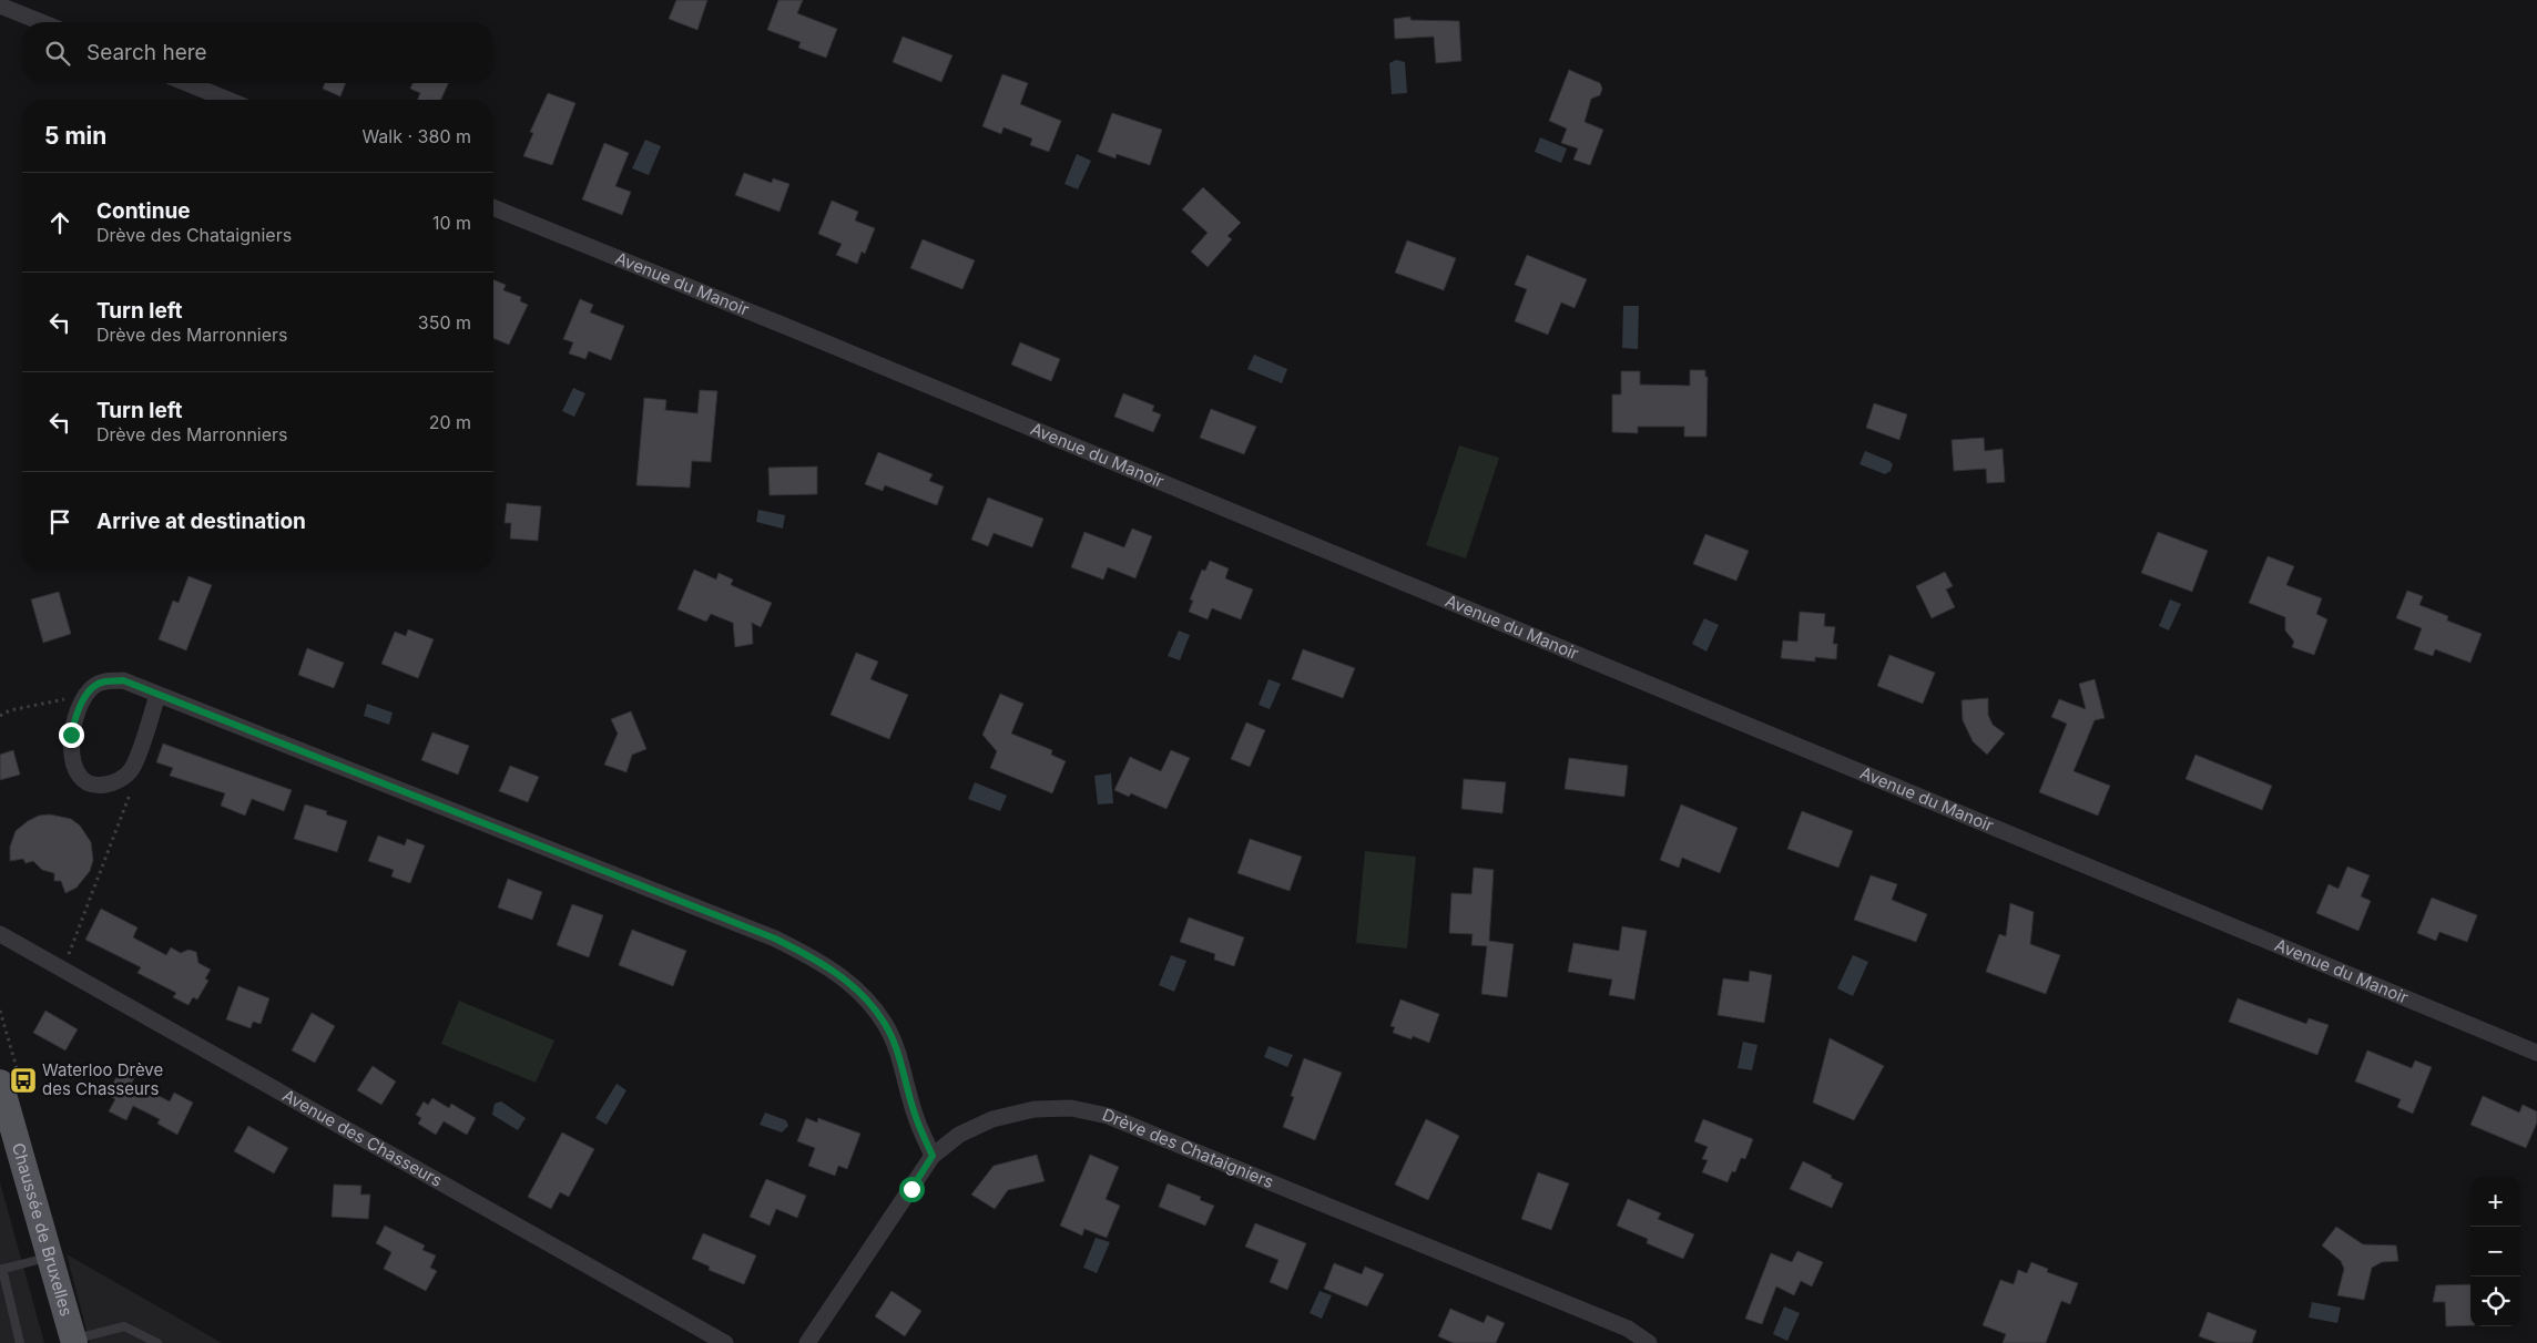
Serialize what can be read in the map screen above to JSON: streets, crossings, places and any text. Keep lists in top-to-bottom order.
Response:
{
  "streets": {
    "main road": ["Chaussée de Bruxelles"],
    "street": ["Avenue du Manoir", "Avenue des Chasseurs", "Drève des Chataigniers"]
  },
  "places": {
    "bus stop": ["Waterloo Drève des Chasseurs"]
  },
  "page": {
    "search": "Search here",
    "heading": ["5 min", "Walk · 380 m"],
    "list": [
      ["Continue", "Drève des Chataigniers", "10 m"],
      ["Turn left", "Drève des Marronniers", "350 m"],
      ["Turn left", "Drève des Marronniers", "20 m"],
      "Arrive at destination"
    ],
    "map_buttons": ["+", "−"]
  }
}
